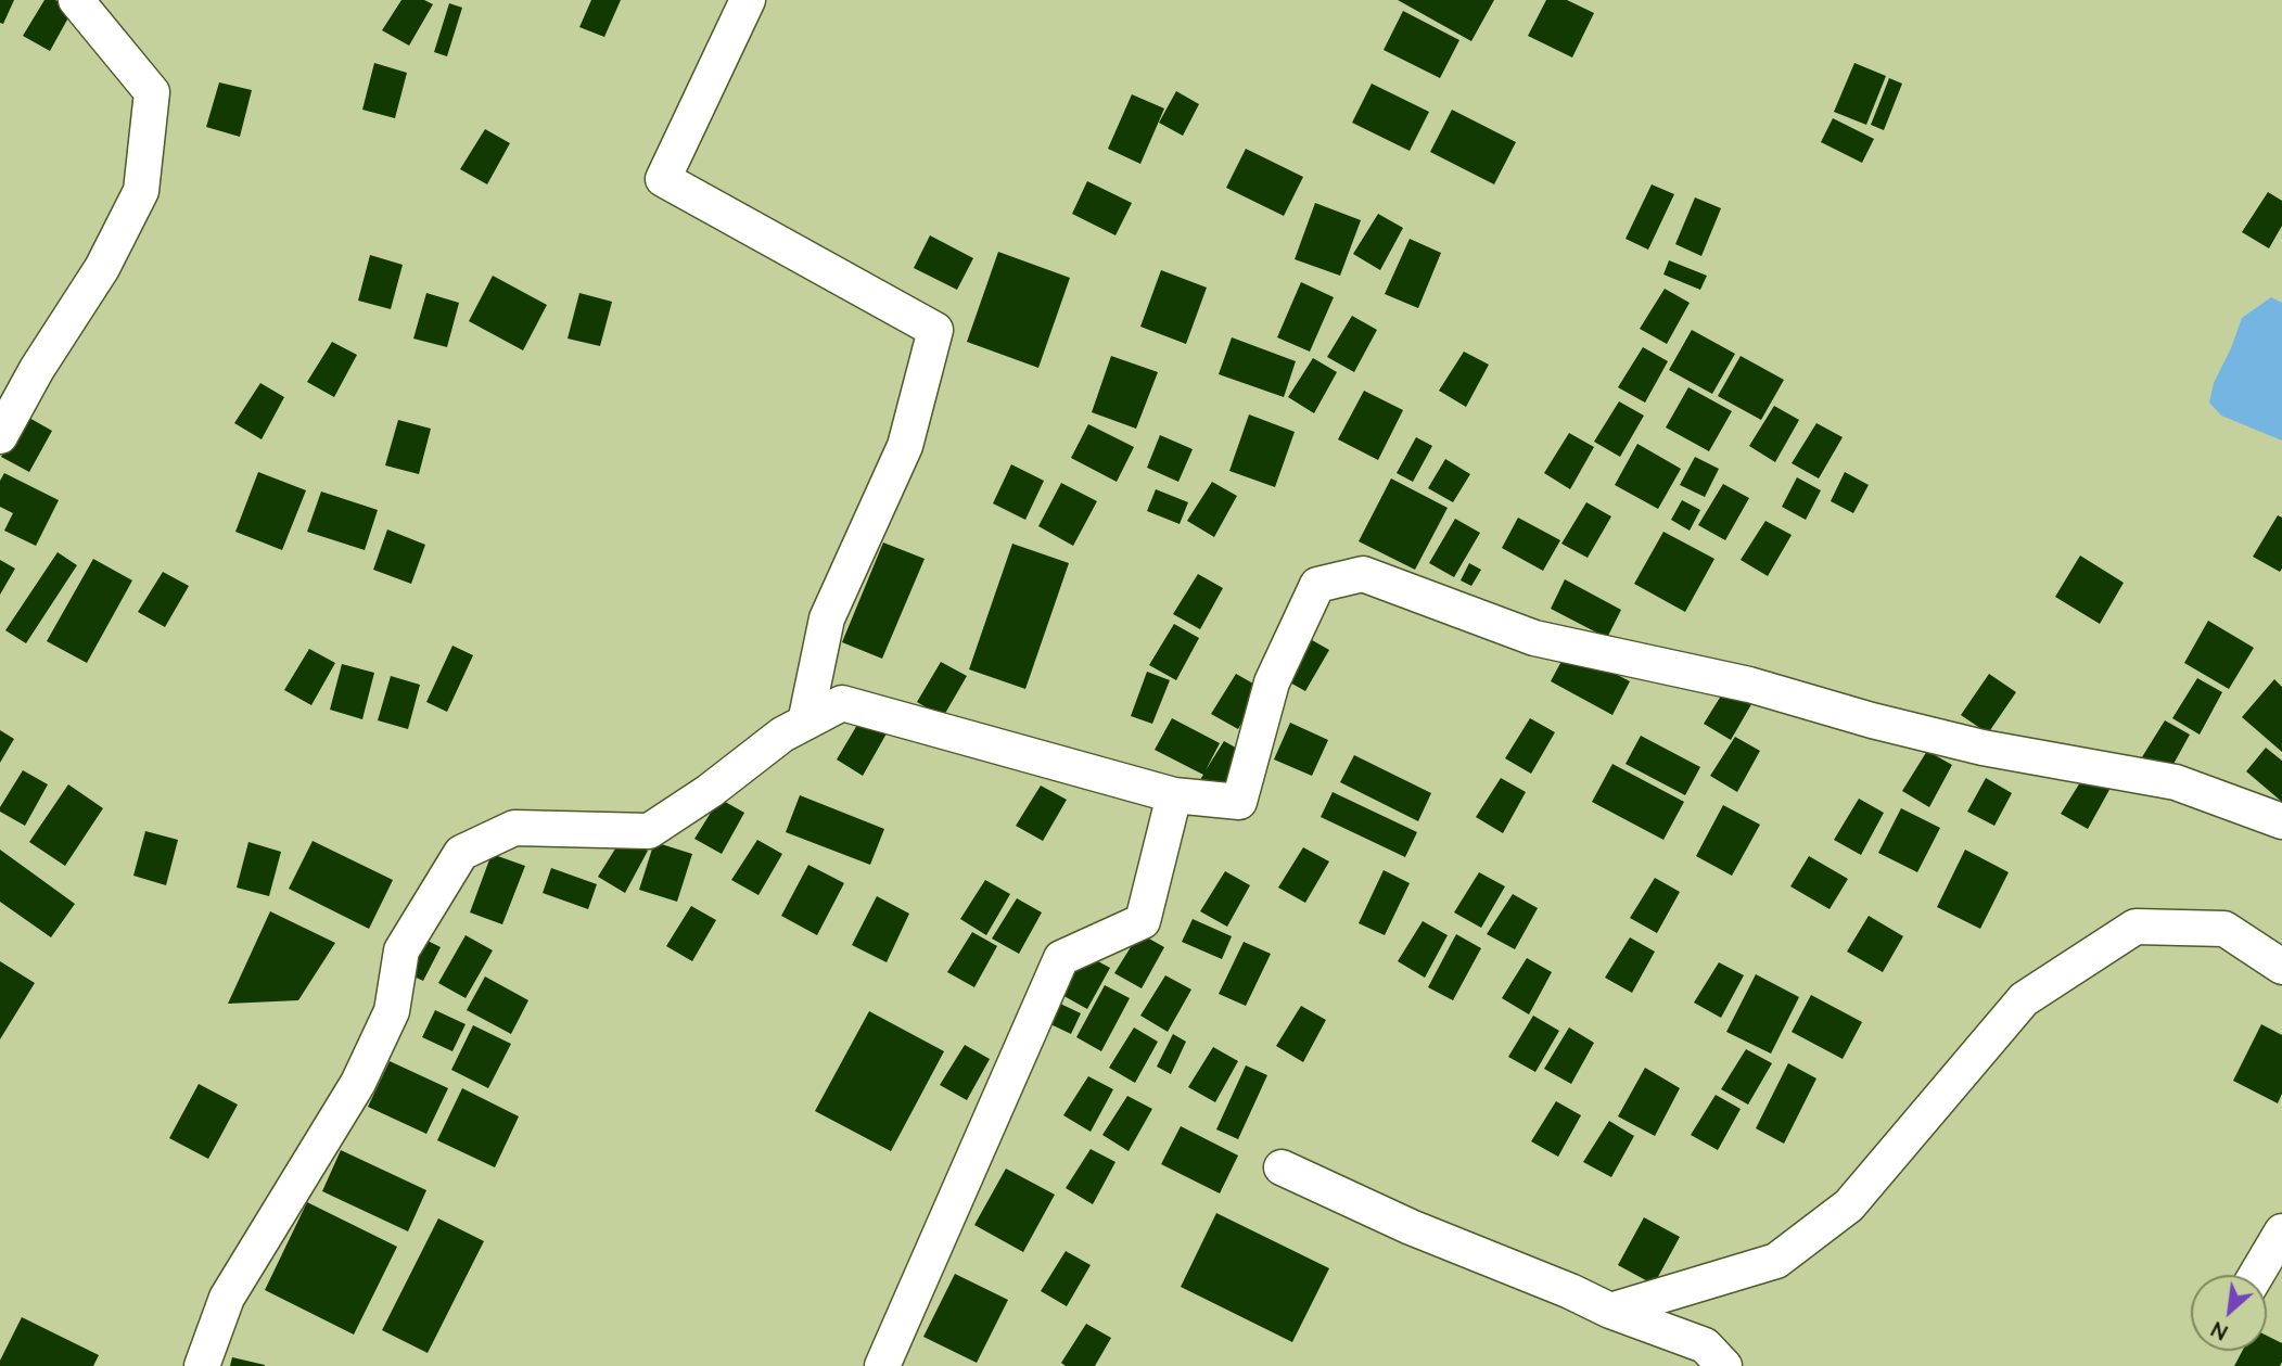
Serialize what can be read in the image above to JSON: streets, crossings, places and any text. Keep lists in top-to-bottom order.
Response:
{
  "north": "bottom left"
}
